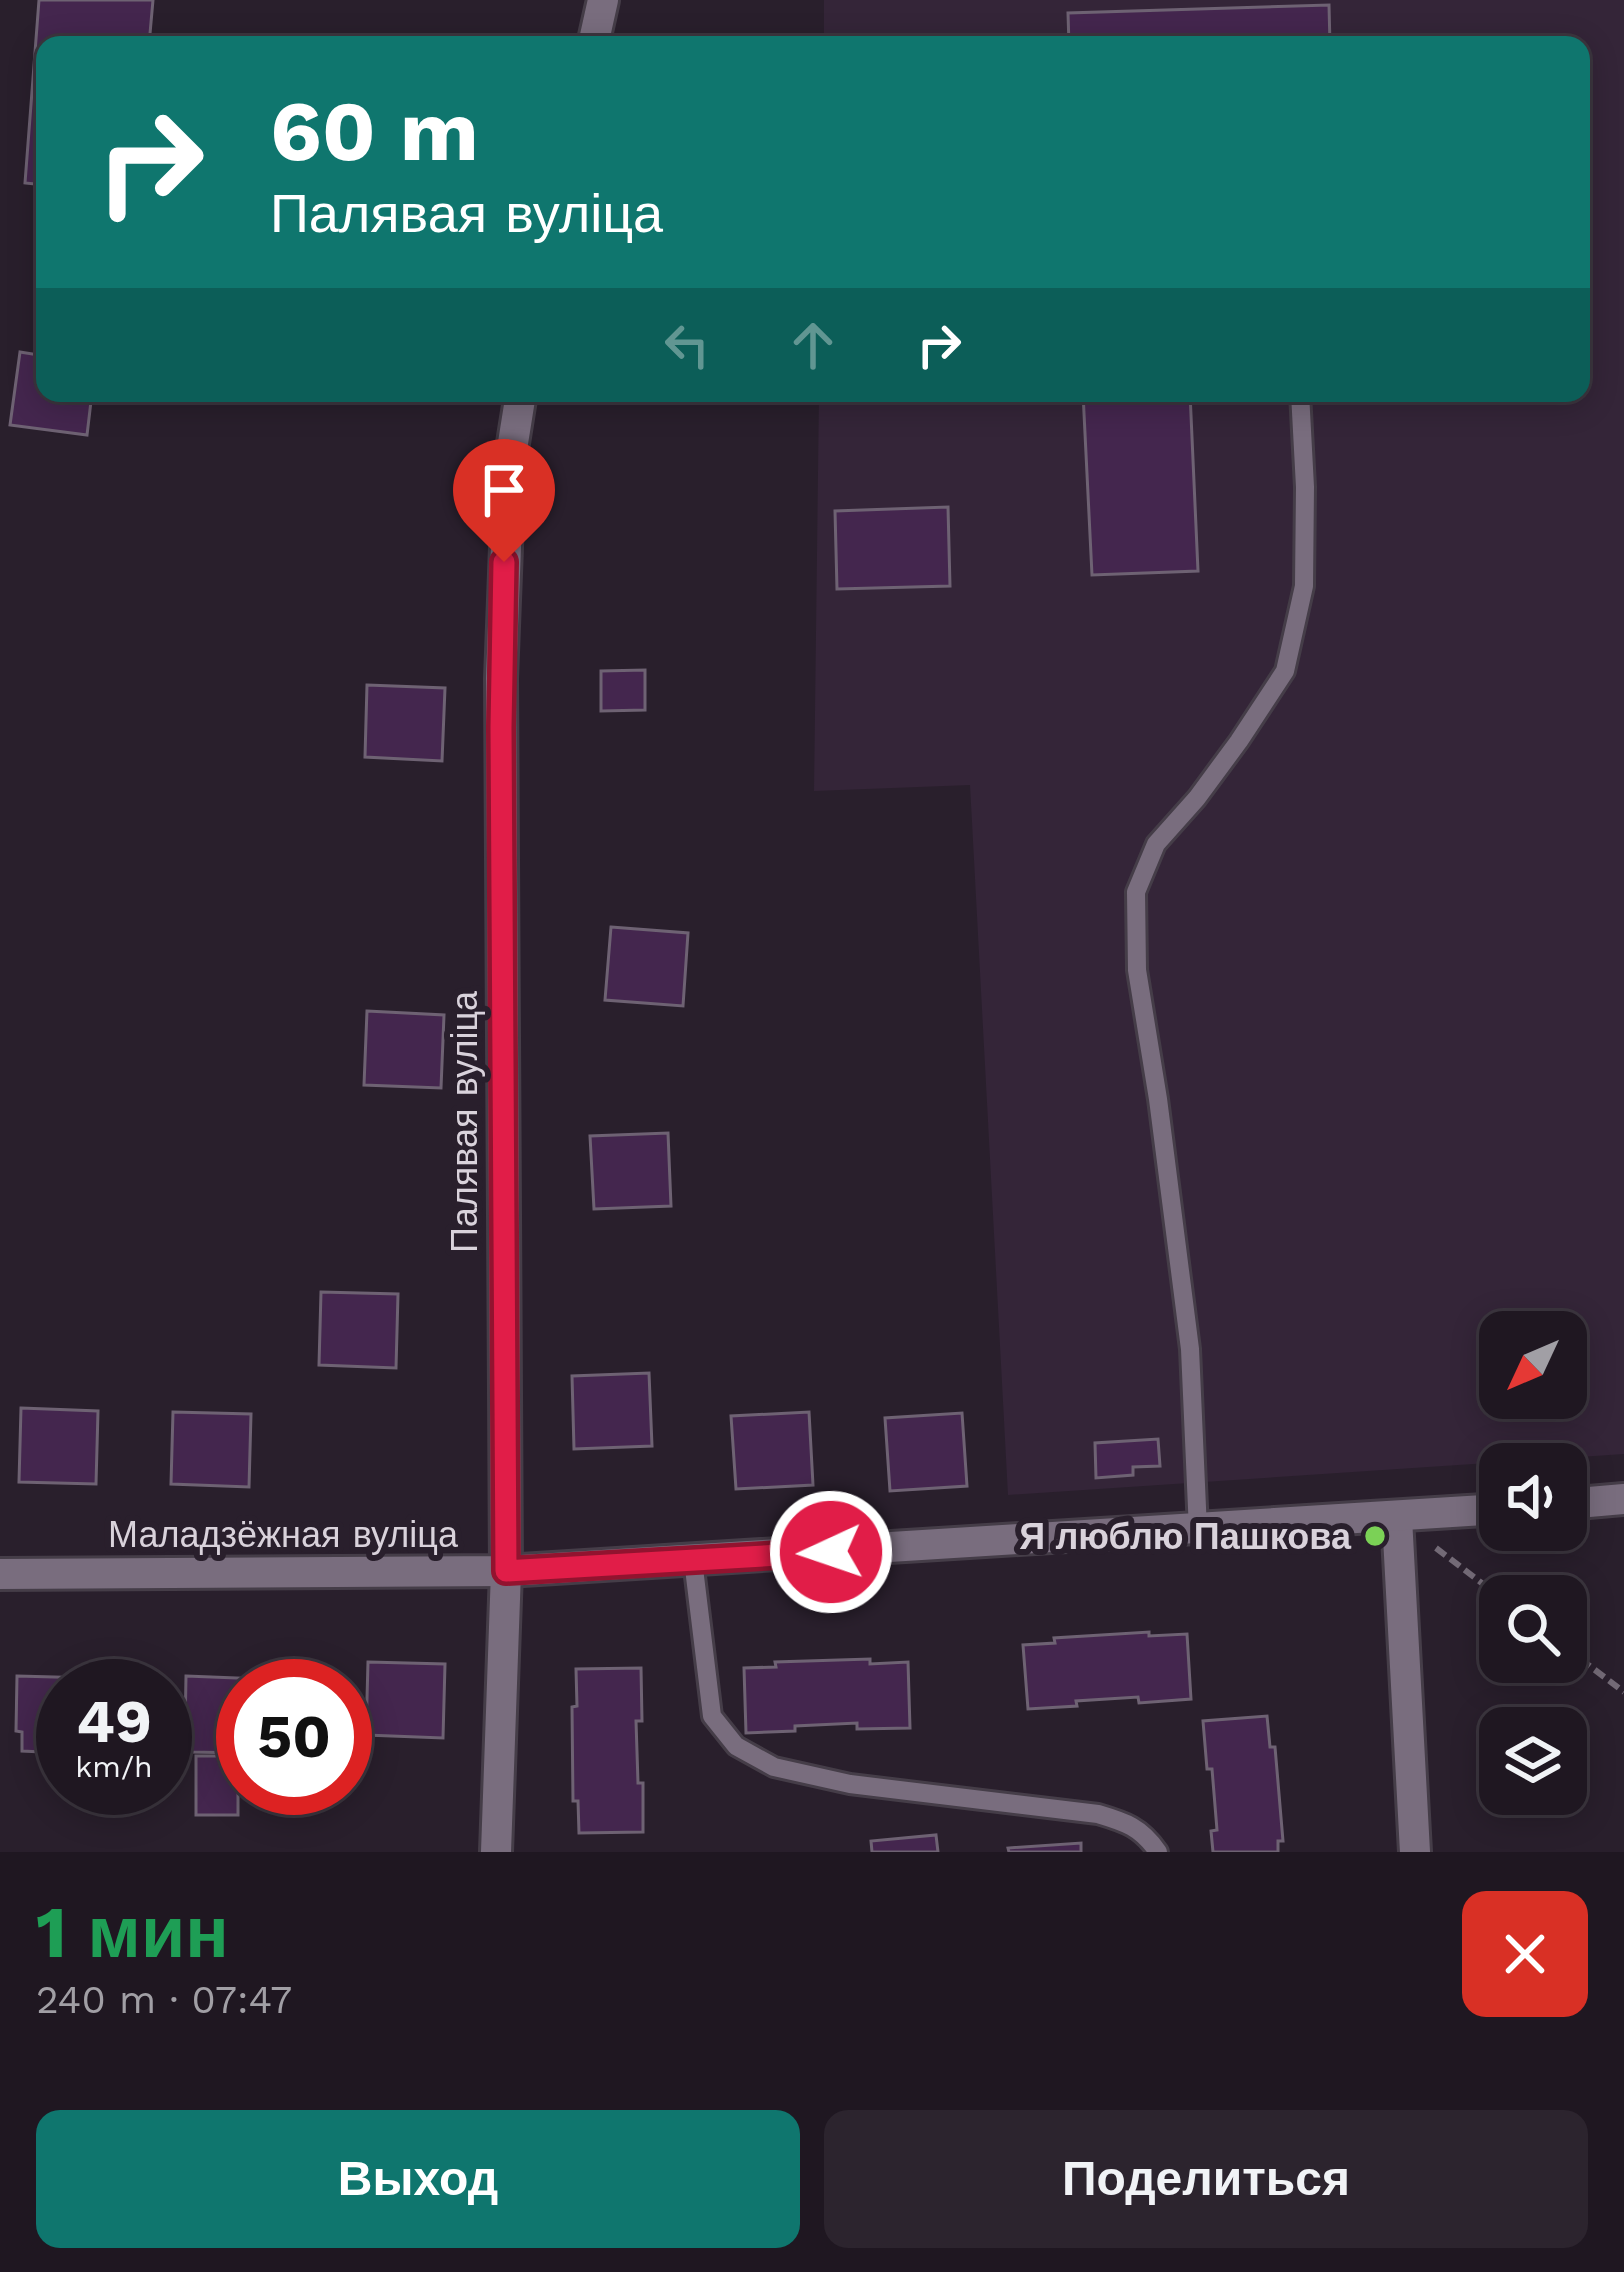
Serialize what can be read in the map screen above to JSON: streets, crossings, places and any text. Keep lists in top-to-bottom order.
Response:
{
  "streets": {
    "main road": ["Палявая вуліца", "Маладзёжная вуліца"]
  },
  "crossings": [
    ["Палявая вуліца", "Маладзёжная вуліца"]
  ],
  "places": ["Я люблю Пашкова"],
  "north": "bottom left",
  "page": {
    "turn": ["60 m", "Палявая вуліца"],
    "speed": "49 km/h",
    "limit": "50",
    "heading": ["1 мин", "240 m · 07:47"],
    "buttons": ["Выход", "Поделиться"]
  }
}
